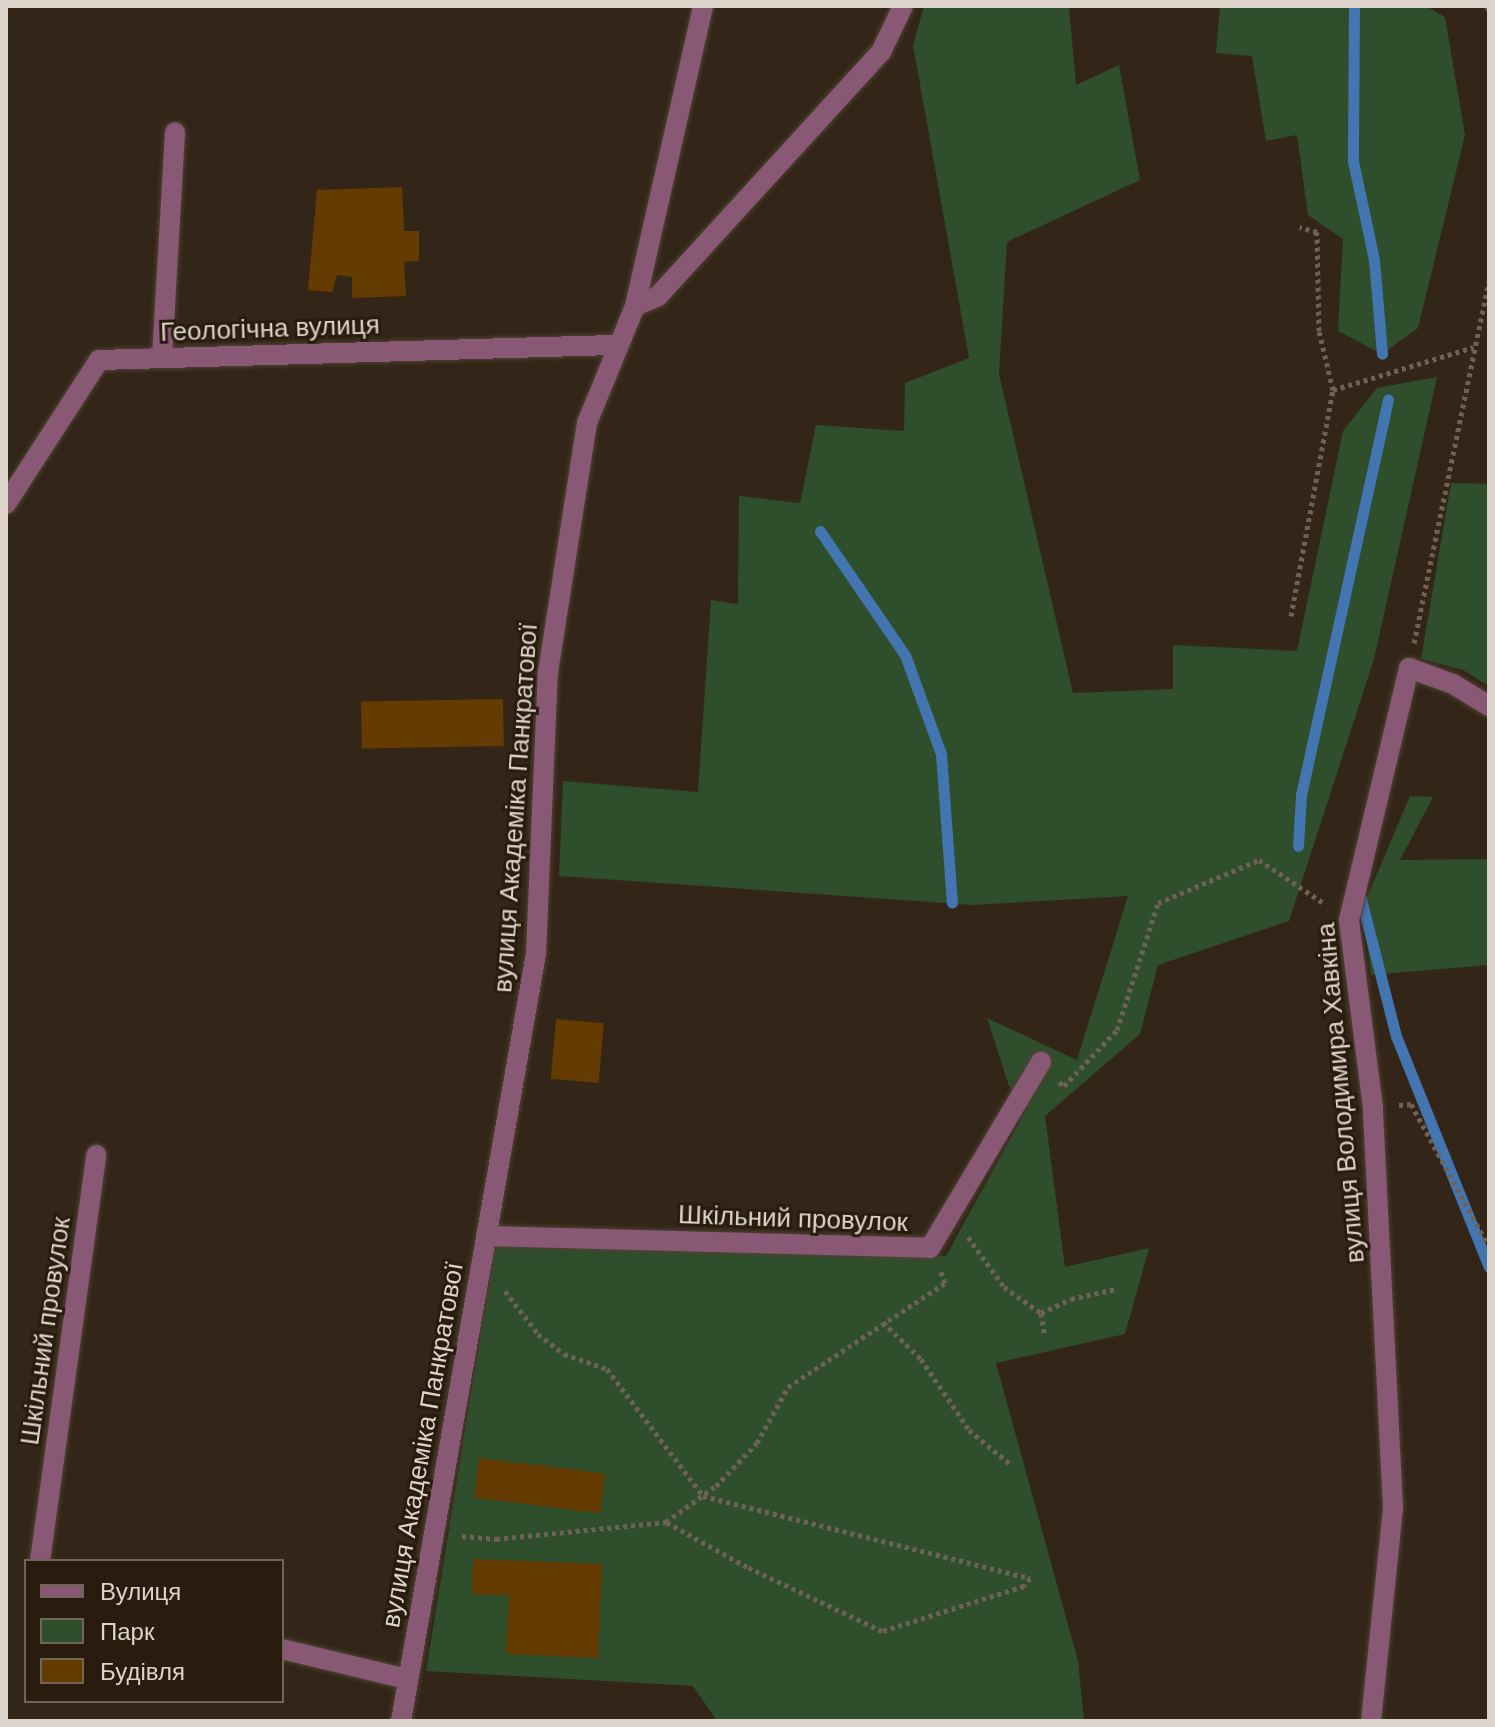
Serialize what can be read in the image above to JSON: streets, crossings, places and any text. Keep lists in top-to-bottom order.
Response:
{
  "streets": {
    "street": [
      "Геологічна вулиця",
      "вулиця Академіка Панкратової",
      "вулиця Володимира Хавкіна",
      "Шкільний провулок"
    ]
  },
  "crossings": [
    ["Геологічна вулиця", "вулиця Академіка Панкратової"],
    ["вулиця Академіка Панкратової", "Шкільний провулок"]
  ],
  "legend": ["Вулиця", "Парк", "Будівля"]
}
